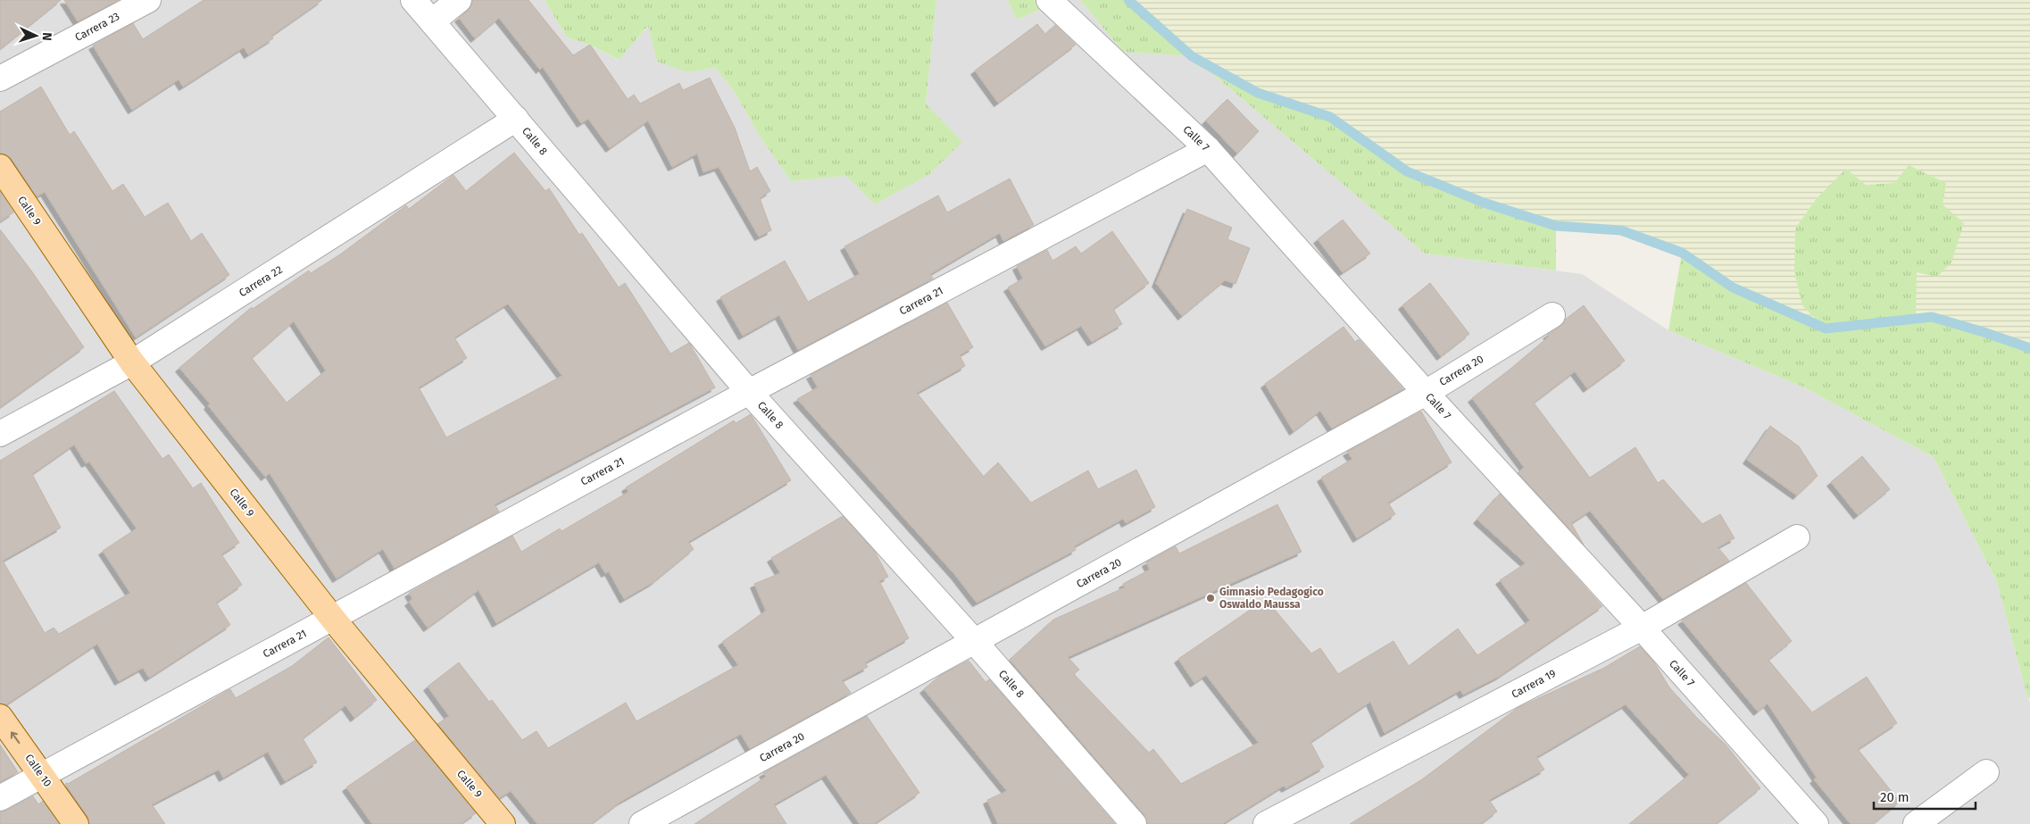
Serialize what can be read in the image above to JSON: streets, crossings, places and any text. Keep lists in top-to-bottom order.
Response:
{
  "streets": {
    "main road": ["Calle 9", "Calle 10"],
    "street": [
      "Carrera 23",
      "Calle 7",
      "Calle 8",
      "Carrera 22",
      "Carrera 21",
      "Carrera 20",
      "Carrera 19"
    ]
  },
  "crossings": [
    ["Calle 7", "Carrera 21"],
    ["Calle 7", "Carrera 20"],
    ["Calle 7", "Carrera 19"],
    ["Calle 8", "Carrera 22"],
    ["Calle 8", "Carrera 21"],
    ["Calle 8", "Carrera 20"],
    ["Calle 9", "Carrera 22"],
    ["Calle 9", "Carrera 21"],
    ["Carrera 21", "Calle 10"]
  ],
  "one_way": ["Calle 10"],
  "places": ["Gimnasio Pedagogico Oswaldo Maussa"],
  "scale_bar": "20 m",
  "north": "right"
}
